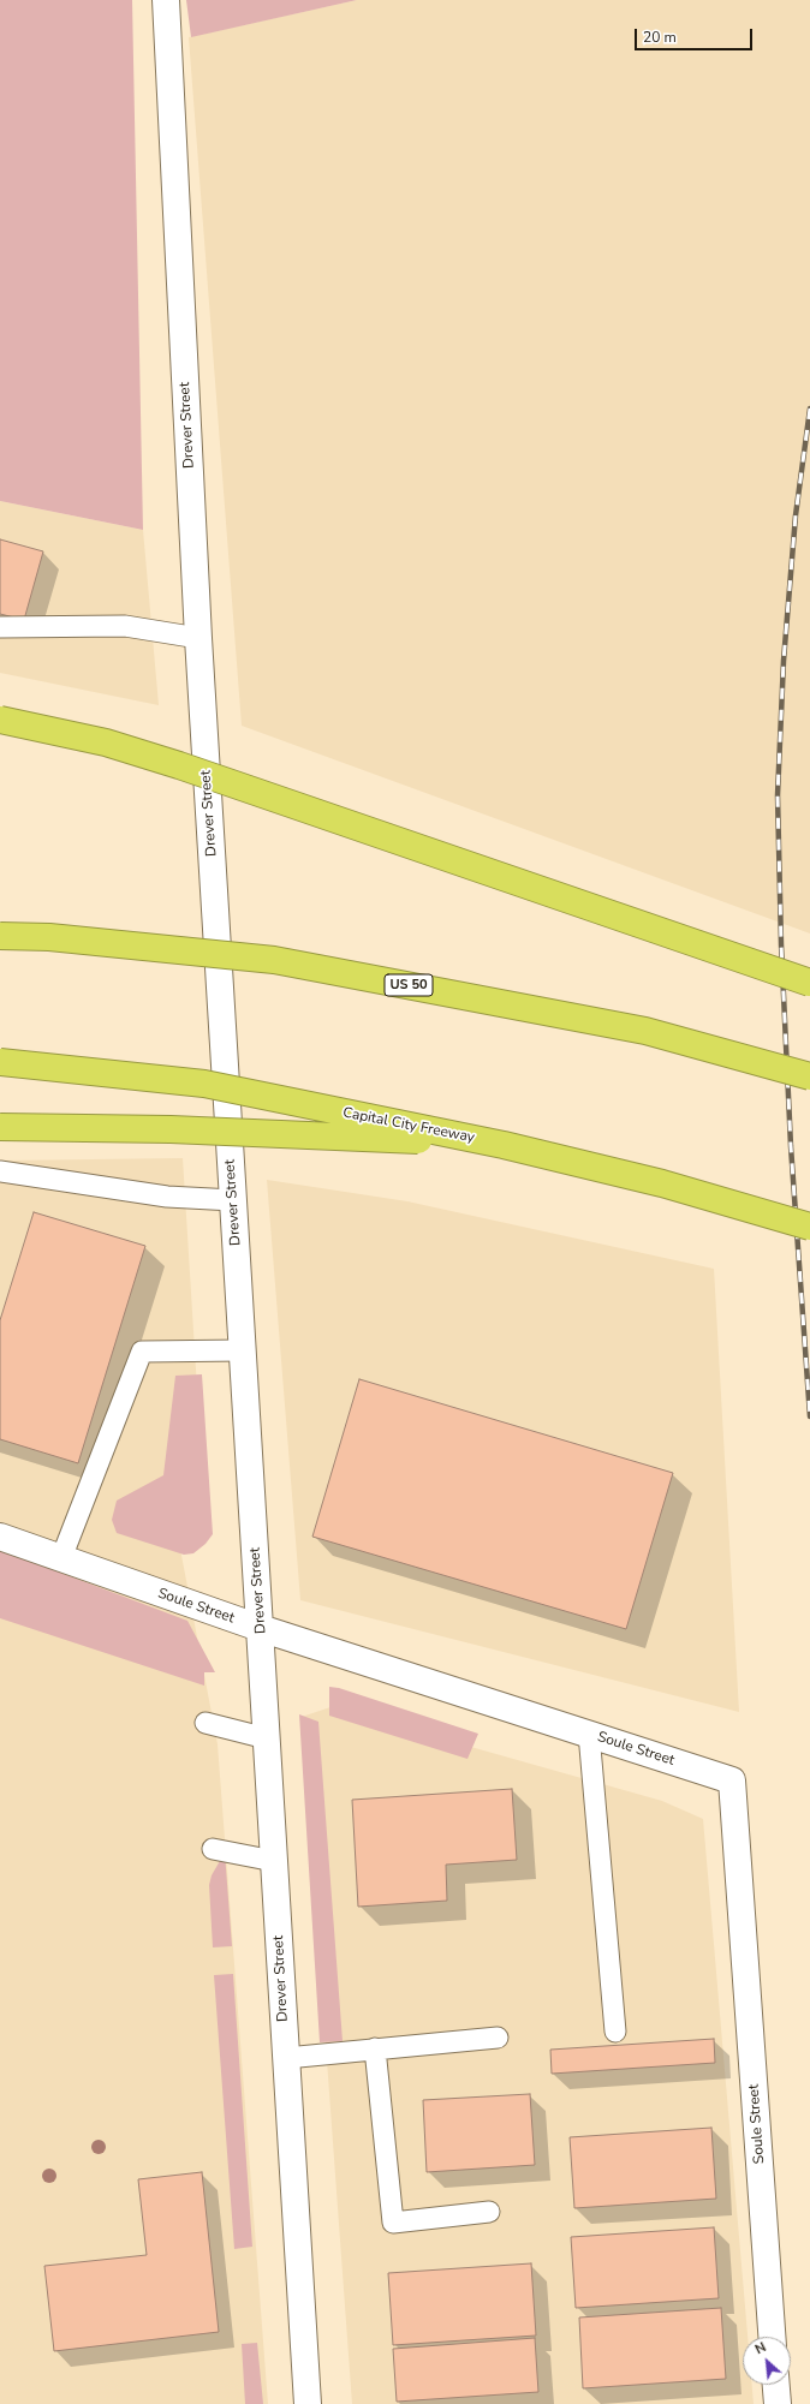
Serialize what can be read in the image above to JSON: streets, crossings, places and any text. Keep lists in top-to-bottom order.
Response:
{
  "streets": {
    "highway": ["US 50", "Capital City Freeway"],
    "street": ["Drever Street", "Soule Street"]
  },
  "crossings": [
    ["Drever Street", "Soule Street"]
  ],
  "scale_bar": "20 m",
  "north": "top left"
}
